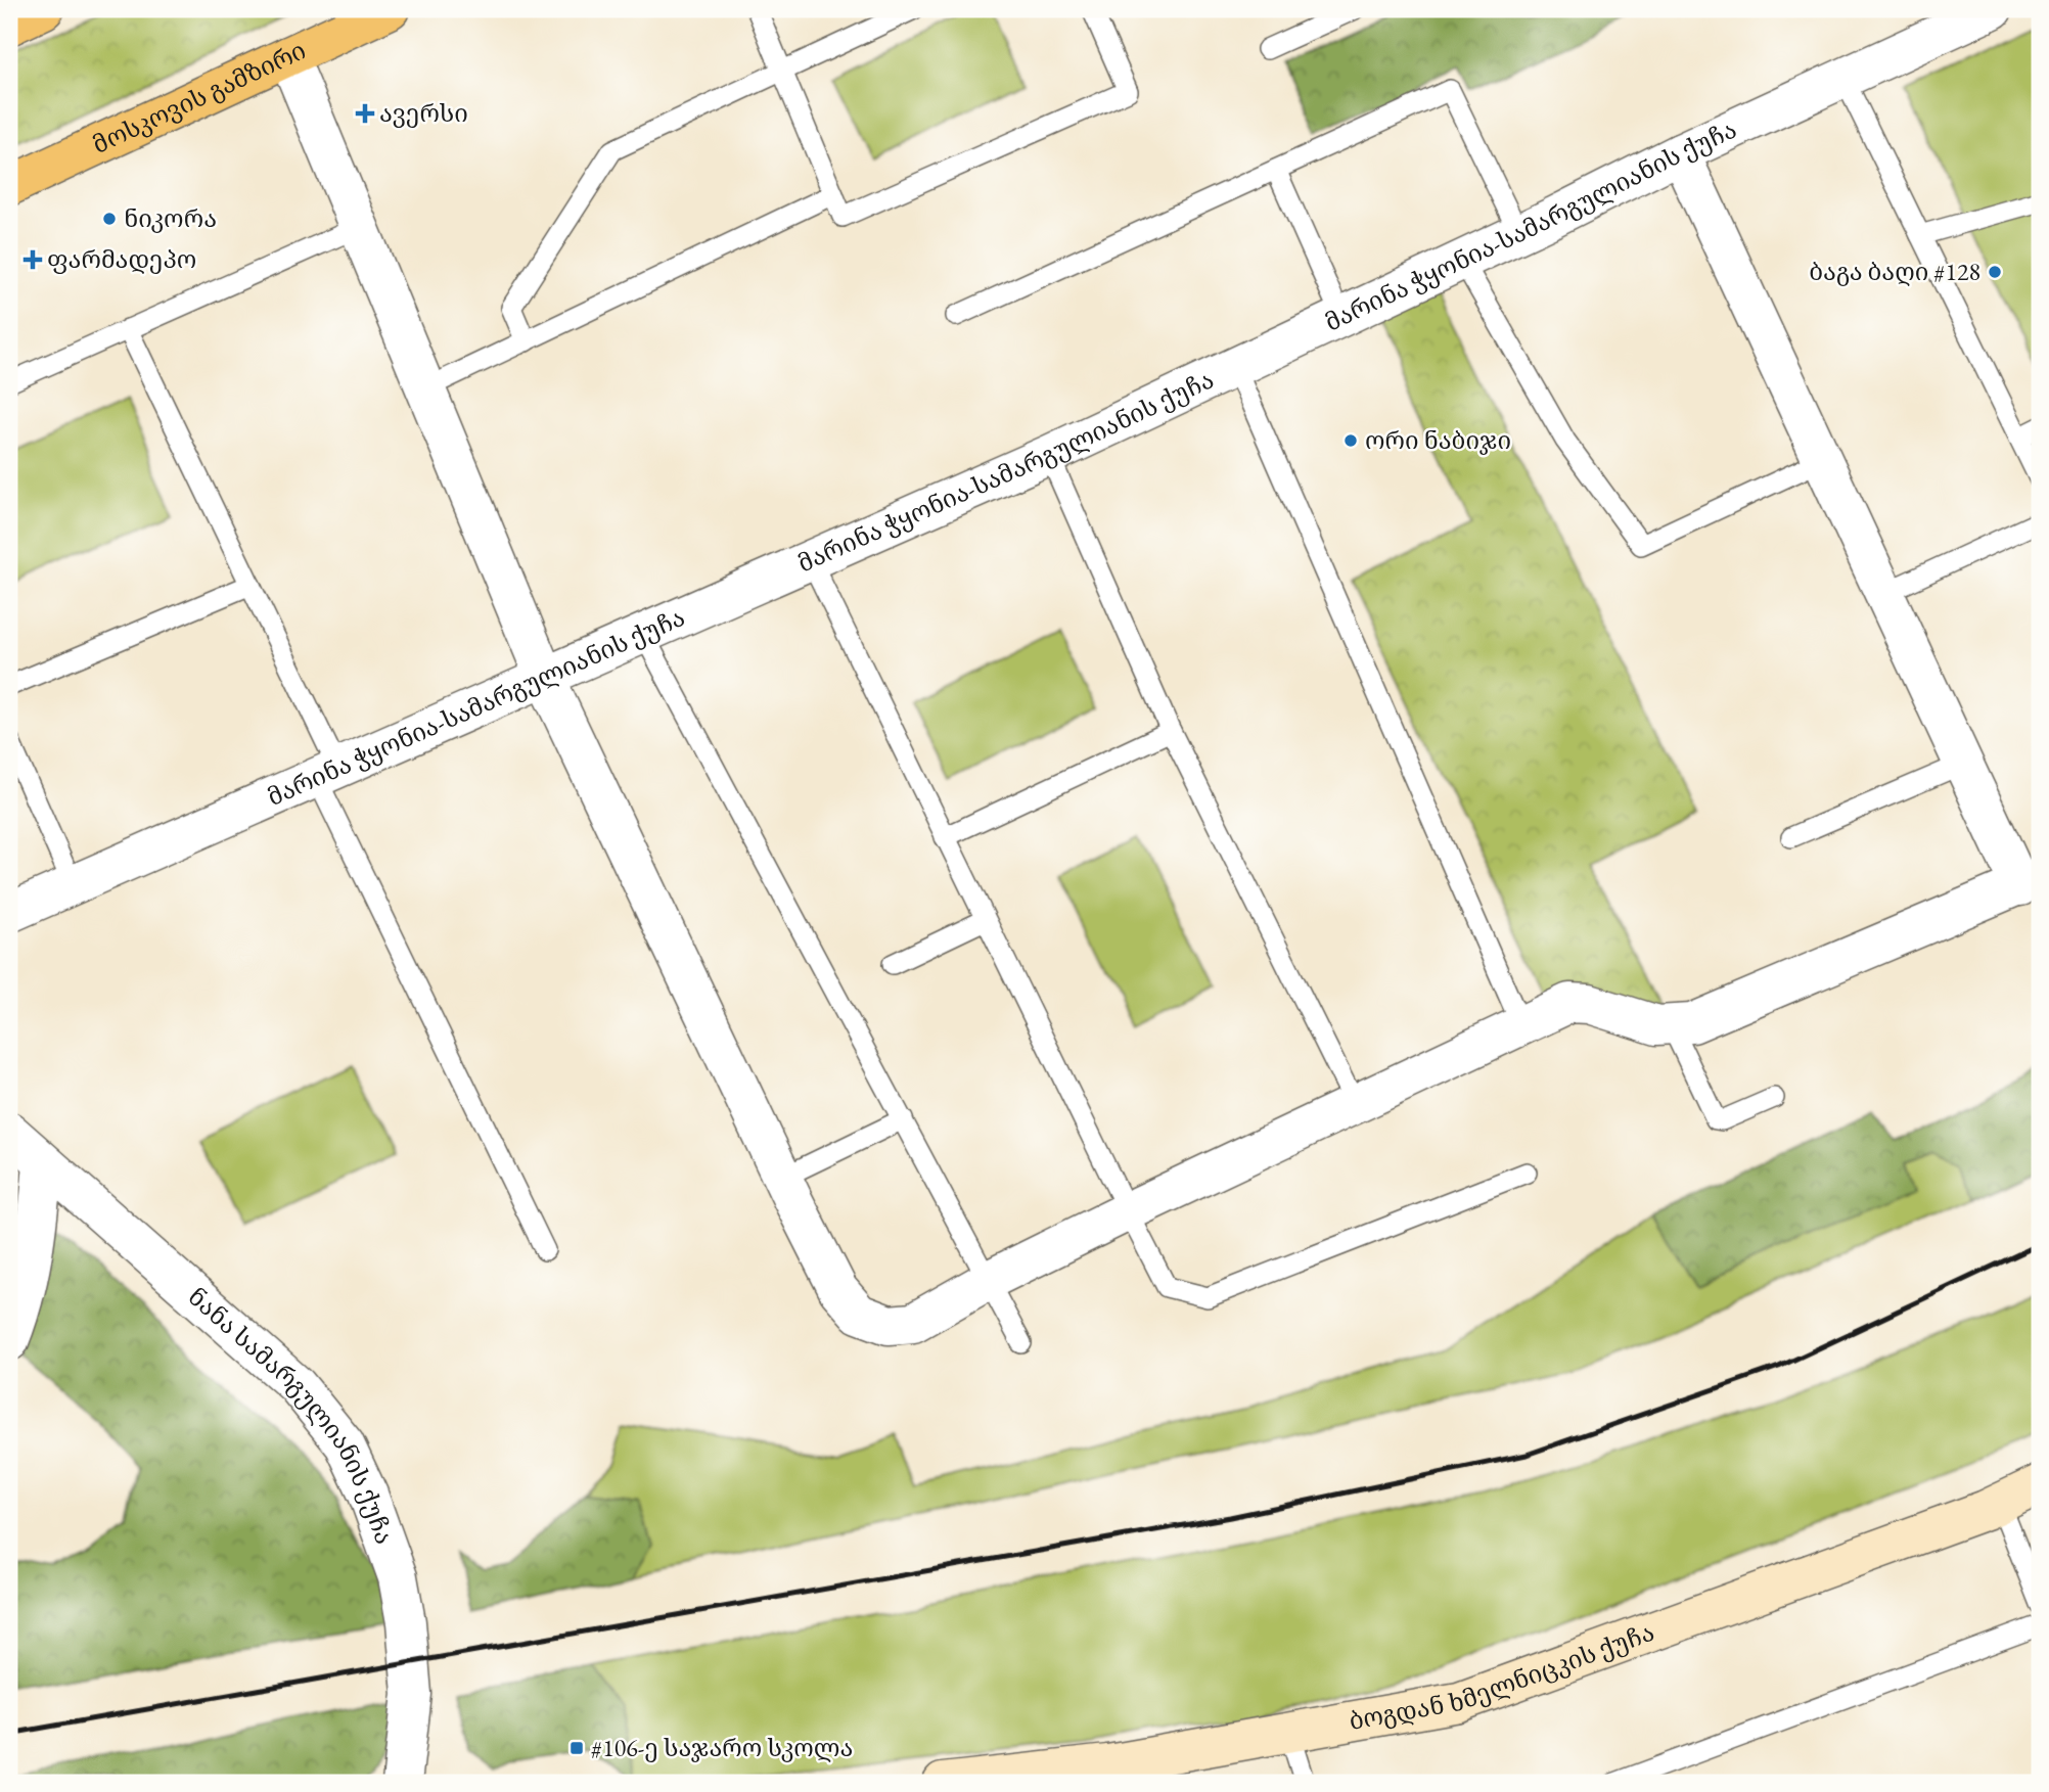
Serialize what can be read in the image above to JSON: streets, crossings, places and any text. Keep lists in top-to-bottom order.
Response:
{
  "streets": {
    "main road": ["მოსკოვის გამზირი", "ბოგდან ხმელნიცკის ქუჩა"],
    "street": ["მარინა ჭყონია-სამარგულიანის ქუჩა", "ნანა სამარგულიანის ქუჩა"]
  },
  "places": {
    "health": ["ავერსი", "ფარმადეპო"],
    "other": ["ნიკორა", "ბაგა ბაღი #128", "ორი ნაბიჯი"],
    "transit": ["#106-ე საჯარო სკოლა"]
  }
}
